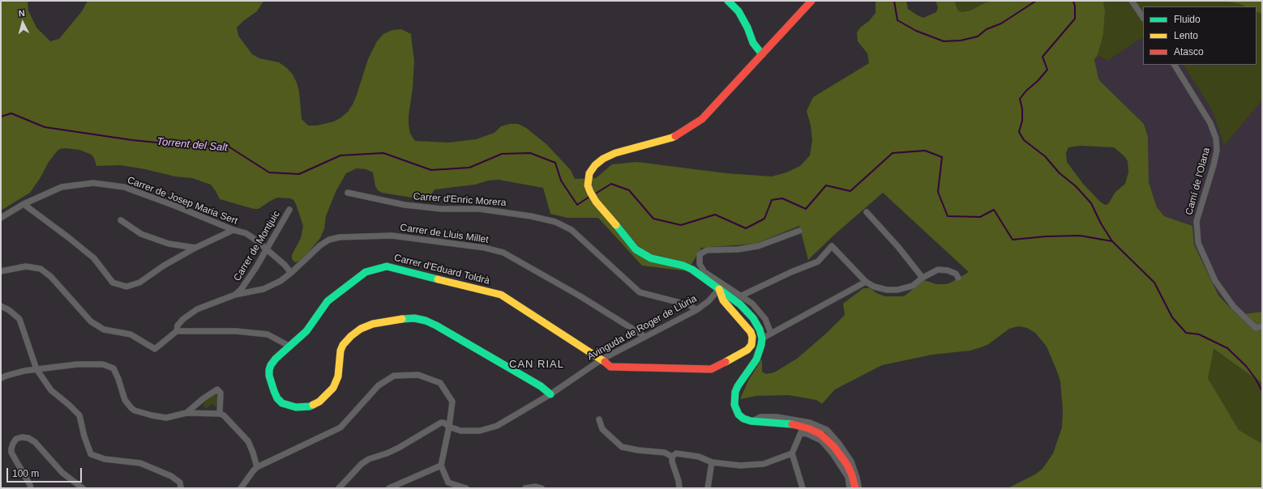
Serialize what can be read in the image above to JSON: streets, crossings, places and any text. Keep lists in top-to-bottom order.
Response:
{
  "streets": {
    "street": [
      "Camí de l'Olana",
      "Carrer d'Enric Morera",
      "Carrer de Josep Maria Sert",
      "Carrer de Lluis Millet",
      "Carrer de Montjuic",
      "Carrer d'Eduard Toldrà",
      "Avinguda de Roger de Llúria"
    ]
  },
  "crossings": [
    ["Carrer d'Enric Morera", "Avinguda de Roger de Llúria"],
    ["Carrer de Josep Maria Sert", "Carrer de Lluis Millet"],
    ["Carrer de Josep Maria Sert", "Carrer de Montjuic"],
    ["Carrer de Lluis Millet", "Carrer de Montjuic"],
    ["Carrer de Lluis Millet", "Avinguda de Roger de Llúria"],
    ["Carrer d'Eduard Toldrà", "Avinguda de Roger de Llúria"]
  ],
  "districts": ["CAN RIAL"],
  "water": ["Torrent del Salt"],
  "legend": ["Fluido", "Lento", "Atasco"],
  "scale_bar": "100 m",
  "north": "top"
}
